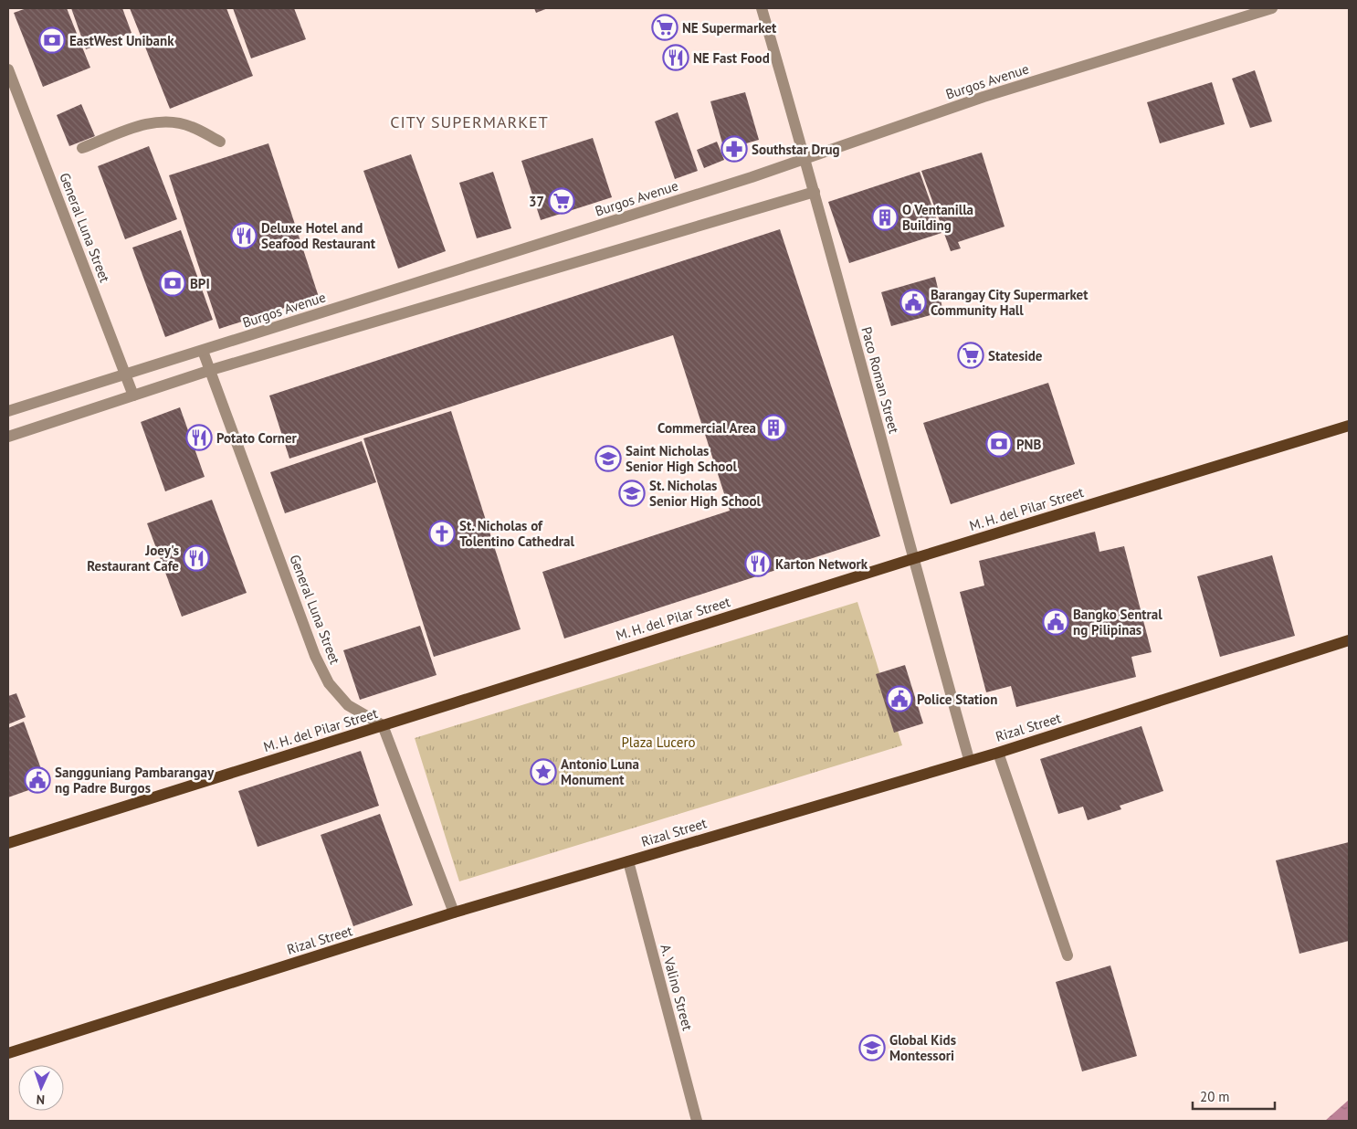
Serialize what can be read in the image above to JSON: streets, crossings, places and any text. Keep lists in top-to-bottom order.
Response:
{
  "streets": {
    "main road": ["M. H. del Pilar Street", "Rizal Street"],
    "street": [
      "Burgos Avenue",
      "General Luna Street",
      "Paco Roman Street",
      "A. Valino Street"
    ]
  },
  "crossings": [
    ["Burgos Avenue", "General Luna Street"],
    ["Burgos Avenue", "Paco Roman Street"],
    ["General Luna Street", "M. H. del Pilar Street"],
    ["Paco Roman Street", "M. H. del Pilar Street"],
    ["Paco Roman Street", "Rizal Street"],
    ["Rizal Street", "A. Valino Street"]
  ],
  "districts": ["CITY SUPERMARKET"],
  "parks": ["Plaza Lucero"],
  "places": {
    "supermarket": ["NE Supermarket", "37", "Stateside"],
    "bank": ["EastWest Unibank", "BPI", "PNB"],
    "restaurant": [
      "NE Fast Food",
      "Deluxe Hotel and Seafood Restaurant",
      "Potato Corner",
      "Joey's Restaurant Cafe",
      "Karton Network"
    ],
    "pharmacy": ["Southstar Drug"],
    "building": ["O Ventanilla Building", "Commercial Area"],
    "public building": [
      "Barangay City Supermarket Community Hall",
      "Bangko Sentral ng Pilipinas",
      "Police Station",
      "Sangguniang Pambarangay ng Padre Burgos"
    ],
    "school or university": ["Saint Nicholas Senior High School", "St. Nicholas Senior High School", "Global Kids Montessori"],
    "church": ["St. Nicholas of Tolentino Cathedral"],
    "place": ["Antonio Luna Monument"]
  },
  "scale_bar": "20 m",
  "north": "bottom"
}
